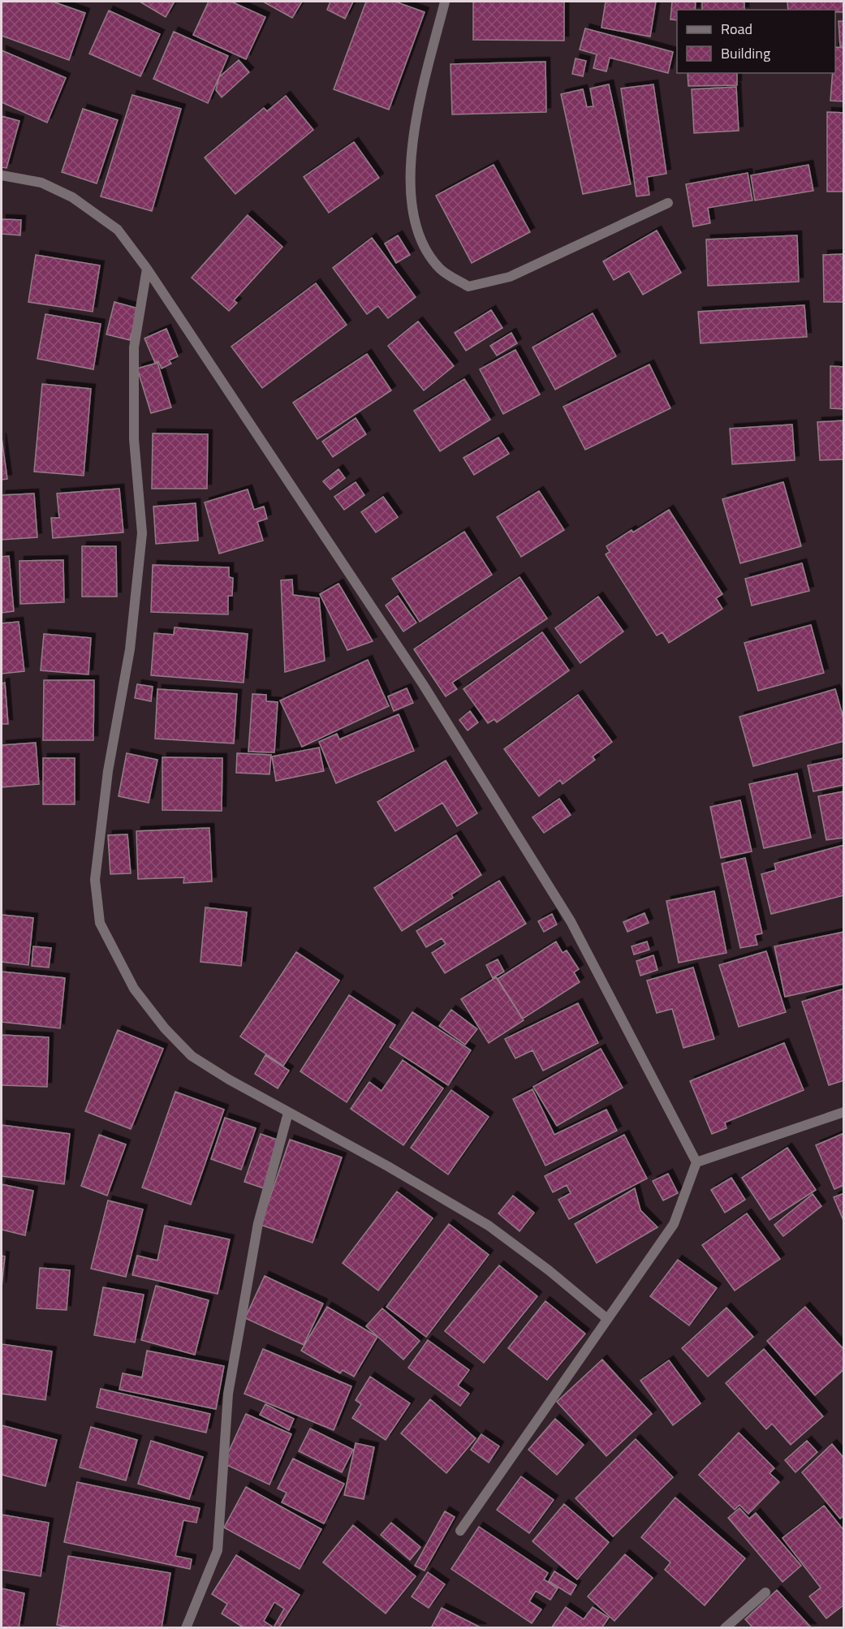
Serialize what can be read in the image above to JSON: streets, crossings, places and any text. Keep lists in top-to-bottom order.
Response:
{
  "legend": ["Road", "Building"]
}
